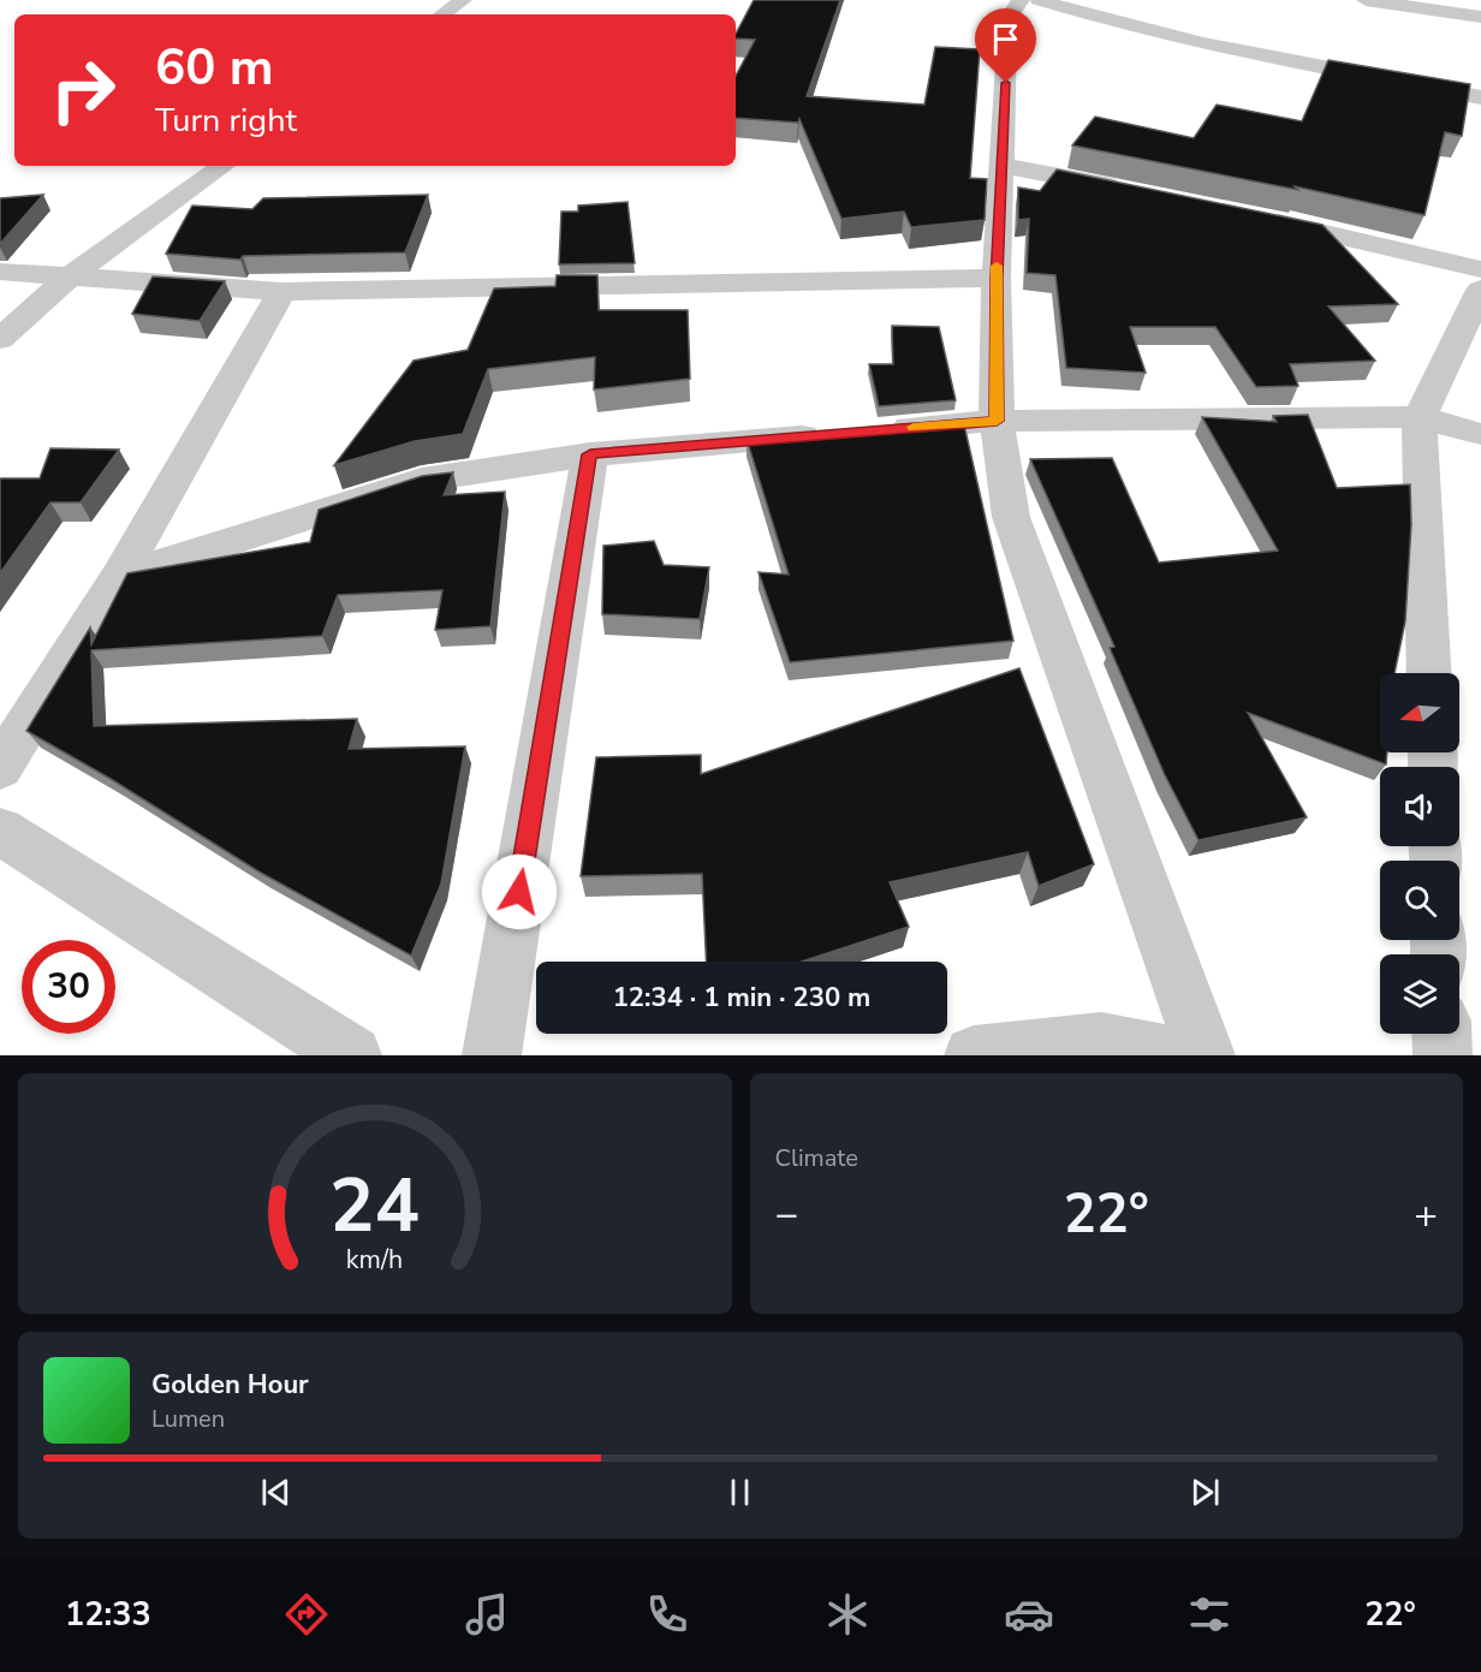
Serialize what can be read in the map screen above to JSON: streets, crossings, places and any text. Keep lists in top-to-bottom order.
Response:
{
  "north": "left",
  "page": {
    "turn": ["60 m", "Turn right"],
    "limit": "30",
    "trip": "12:34 · 1 min · 230 m",
    "tile": "Climate",
    "heat": ["−", "22°", "+"],
    "song": ["Golden Hour", "Lumen"],
    "tabs": ["12:33", "22°"],
    "gauge": ["24", "km/h"]
  }
}
